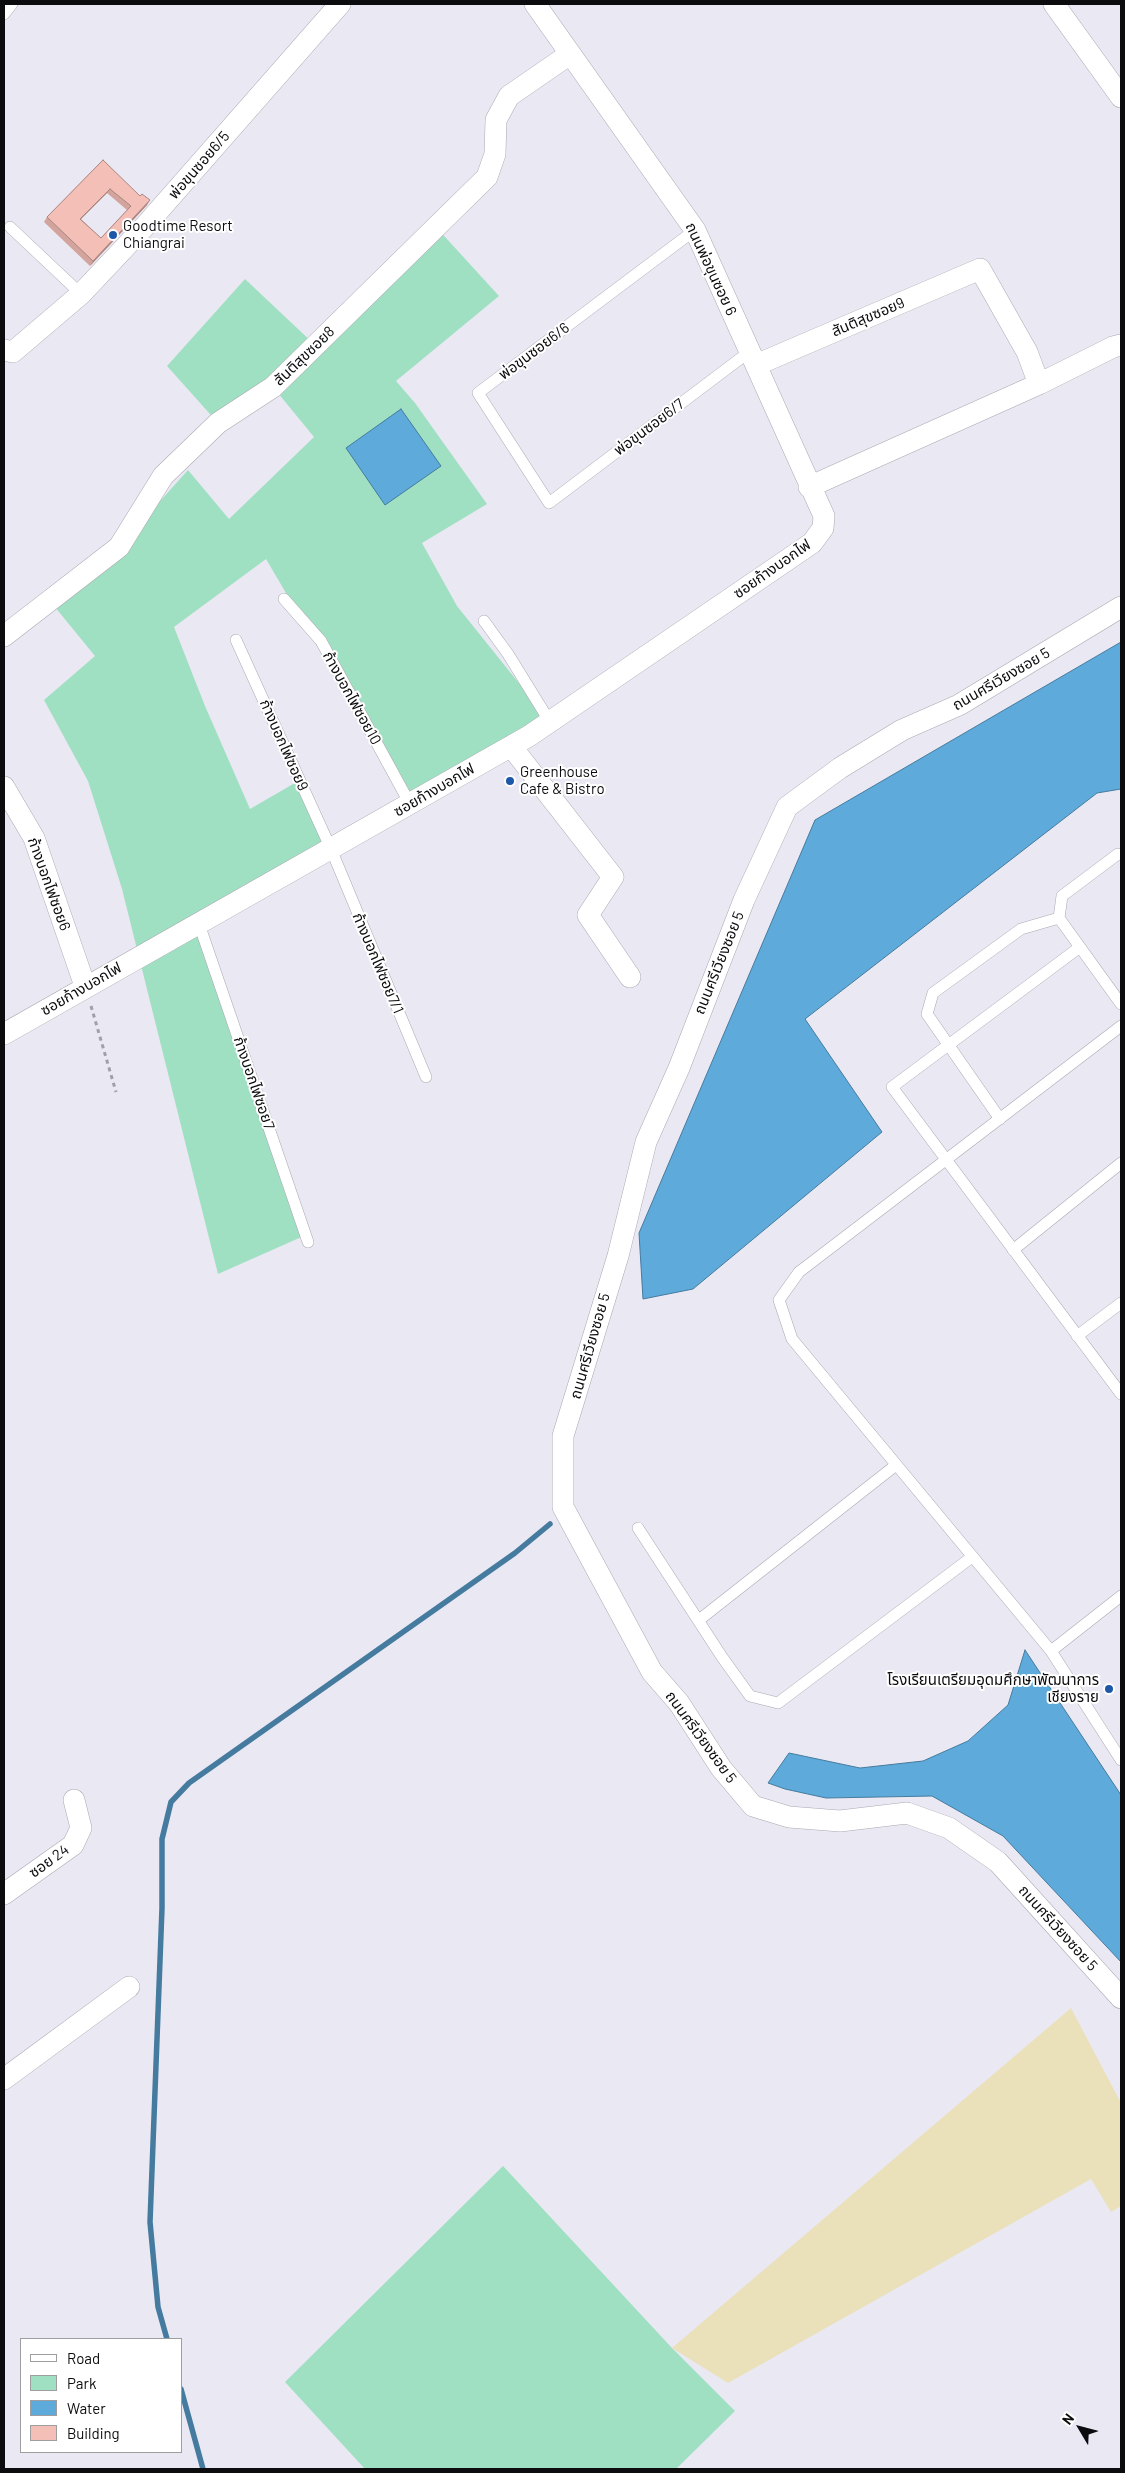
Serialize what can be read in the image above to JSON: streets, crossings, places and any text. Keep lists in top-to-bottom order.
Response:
{
  "streets": {
    "street": [
      "พ่อขุนซอย6/5",
      "ถนนพ่อขุนซอย 6",
      "สันติสุขซอย9",
      "สันติสุขซอย8",
      "ซอยก้างบอกไฟ",
      "ถนนศรีเวียงซอย 5",
      "ก้างบอกไฟซอย6",
      "ซอย 24"
    ],
    "lane": [
      "พ่อขุนซอย6/6",
      "พ่อขุนซอย6/7",
      "ก้างบอกไฟซอย10",
      "ก้างบอกไฟซอย9",
      "ก้างบอกไฟซอย7/1",
      "ก้างบอกไฟซอย7"
    ]
  },
  "crossings": [
    ["ถนนพ่อขุนซอย 6", "สันติสุขซอย9"],
    ["ถนนพ่อขุนซอย 6", "พ่อขุนซอย6/6"],
    ["ถนนพ่อขุนซอย 6", "สันติสุขซอย8"],
    ["ถนนพ่อขุนซอย 6", "พ่อขุนซอย6/7"],
    ["ถนนพ่อขุนซอย 6", "ซอยก้างบอกไฟ"],
    ["สันติสุขซอย9", "พ่อขุนซอย6/7"],
    ["พ่อขุนซอย6/6", "พ่อขุนซอย6/7"],
    ["ซอยก้างบอกไฟ", "ก้างบอกไฟซอย10"],
    ["ซอยก้างบอกไฟ", "ก้างบอกไฟซอย9"],
    ["ซอยก้างบอกไฟ", "ก้างบอกไฟซอย6"],
    ["ซอยก้างบอกไฟ", "ก้างบอกไฟซอย7/1"],
    ["ซอยก้างบอกไฟ", "ก้างบอกไฟซอย7"],
    ["ก้างบอกไฟซอย9", "ก้างบอกไฟซอย7/1"]
  ],
  "places": ["Goodtime Resort Chiangrai", "Greenhouse Cafe & Bistro", "โรงเรียนเตรียมอุดมศึกษาพัฒนาการ เชียงราย"],
  "legend": [
    "Road",
    "Park",
    "Water",
    "Building"
  ],
  "north": "top left"
}
